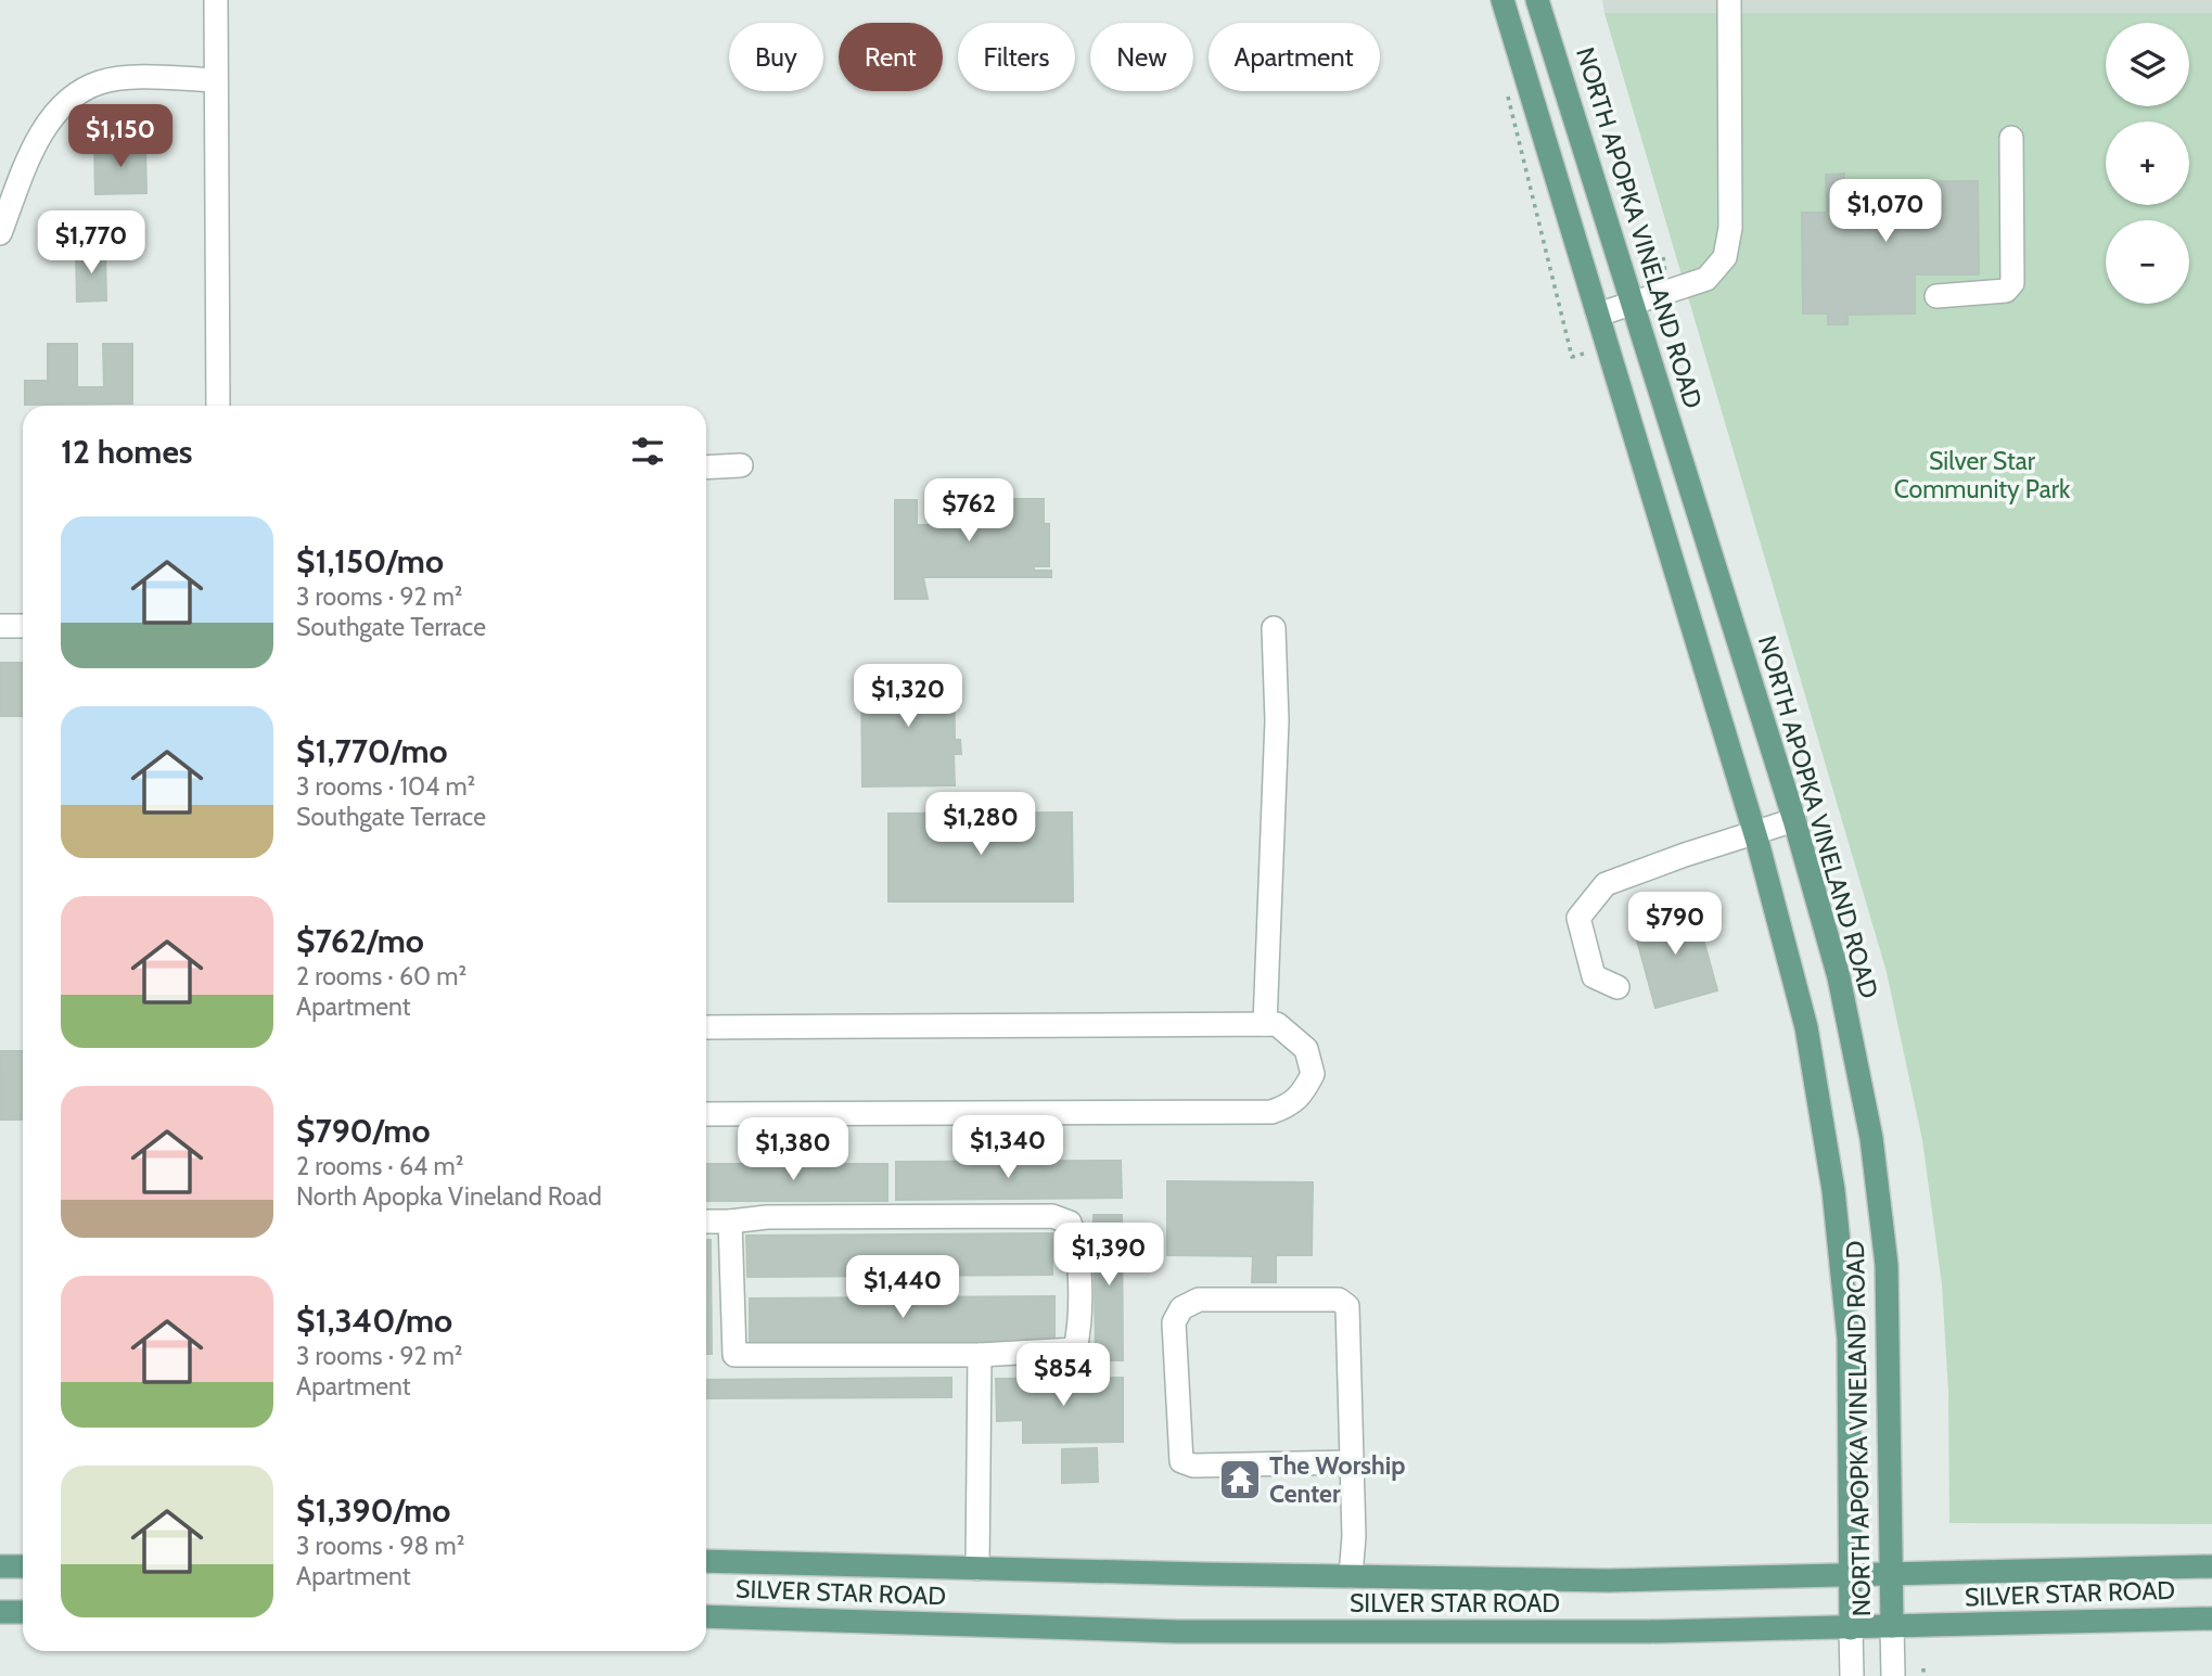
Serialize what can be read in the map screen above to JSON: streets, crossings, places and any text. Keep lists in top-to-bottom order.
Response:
{
  "streets": {
    "main road": ["NORTH APOPKA VINELAND ROAD", "SILVER STAR ROAD"]
  },
  "crossings": [
    ["NORTH APOPKA VINELAND ROAD", "SILVER STAR ROAD"]
  ],
  "parks": ["Silver Star Community Park"],
  "places": {
    "temple": ["The Worship Center"]
  },
  "page": {
    "map_buttons": ["+", "−"],
    "chip": [
      "Buy",
      "Rent",
      "Filters",
      "New",
      "Apartment"
    ],
    "price": [
      "$1,150",
      "$1,070",
      "$1,770",
      "$762",
      "$1,320",
      "$1,280",
      "$790",
      "$1,340",
      "$1,380",
      "$1,390",
      "$1,440",
      "$854"
    ],
    "heading": "12 homes",
    "list": [
      {
        "name": "$1,150/mo",
        "note": "3 rooms · 92 m² · Southgate Terrace"
      },
      {
        "name": "$1,770/mo",
        "note": "3 rooms · 104 m² · Southgate Terrace"
      },
      {
        "name": "$762/mo",
        "note": "2 rooms · 60 m² · Apartment"
      },
      {
        "name": "$790/mo",
        "note": "2 rooms · 64 m² · North Apopka Vineland Road"
      },
      {
        "name": "$1,340/mo",
        "note": "3 rooms · 92 m² · Apartment"
      },
      {
        "name": "$1,390/mo",
        "note": "3 rooms · 98 m² · Apartment"
      }
    ]
  }
}
